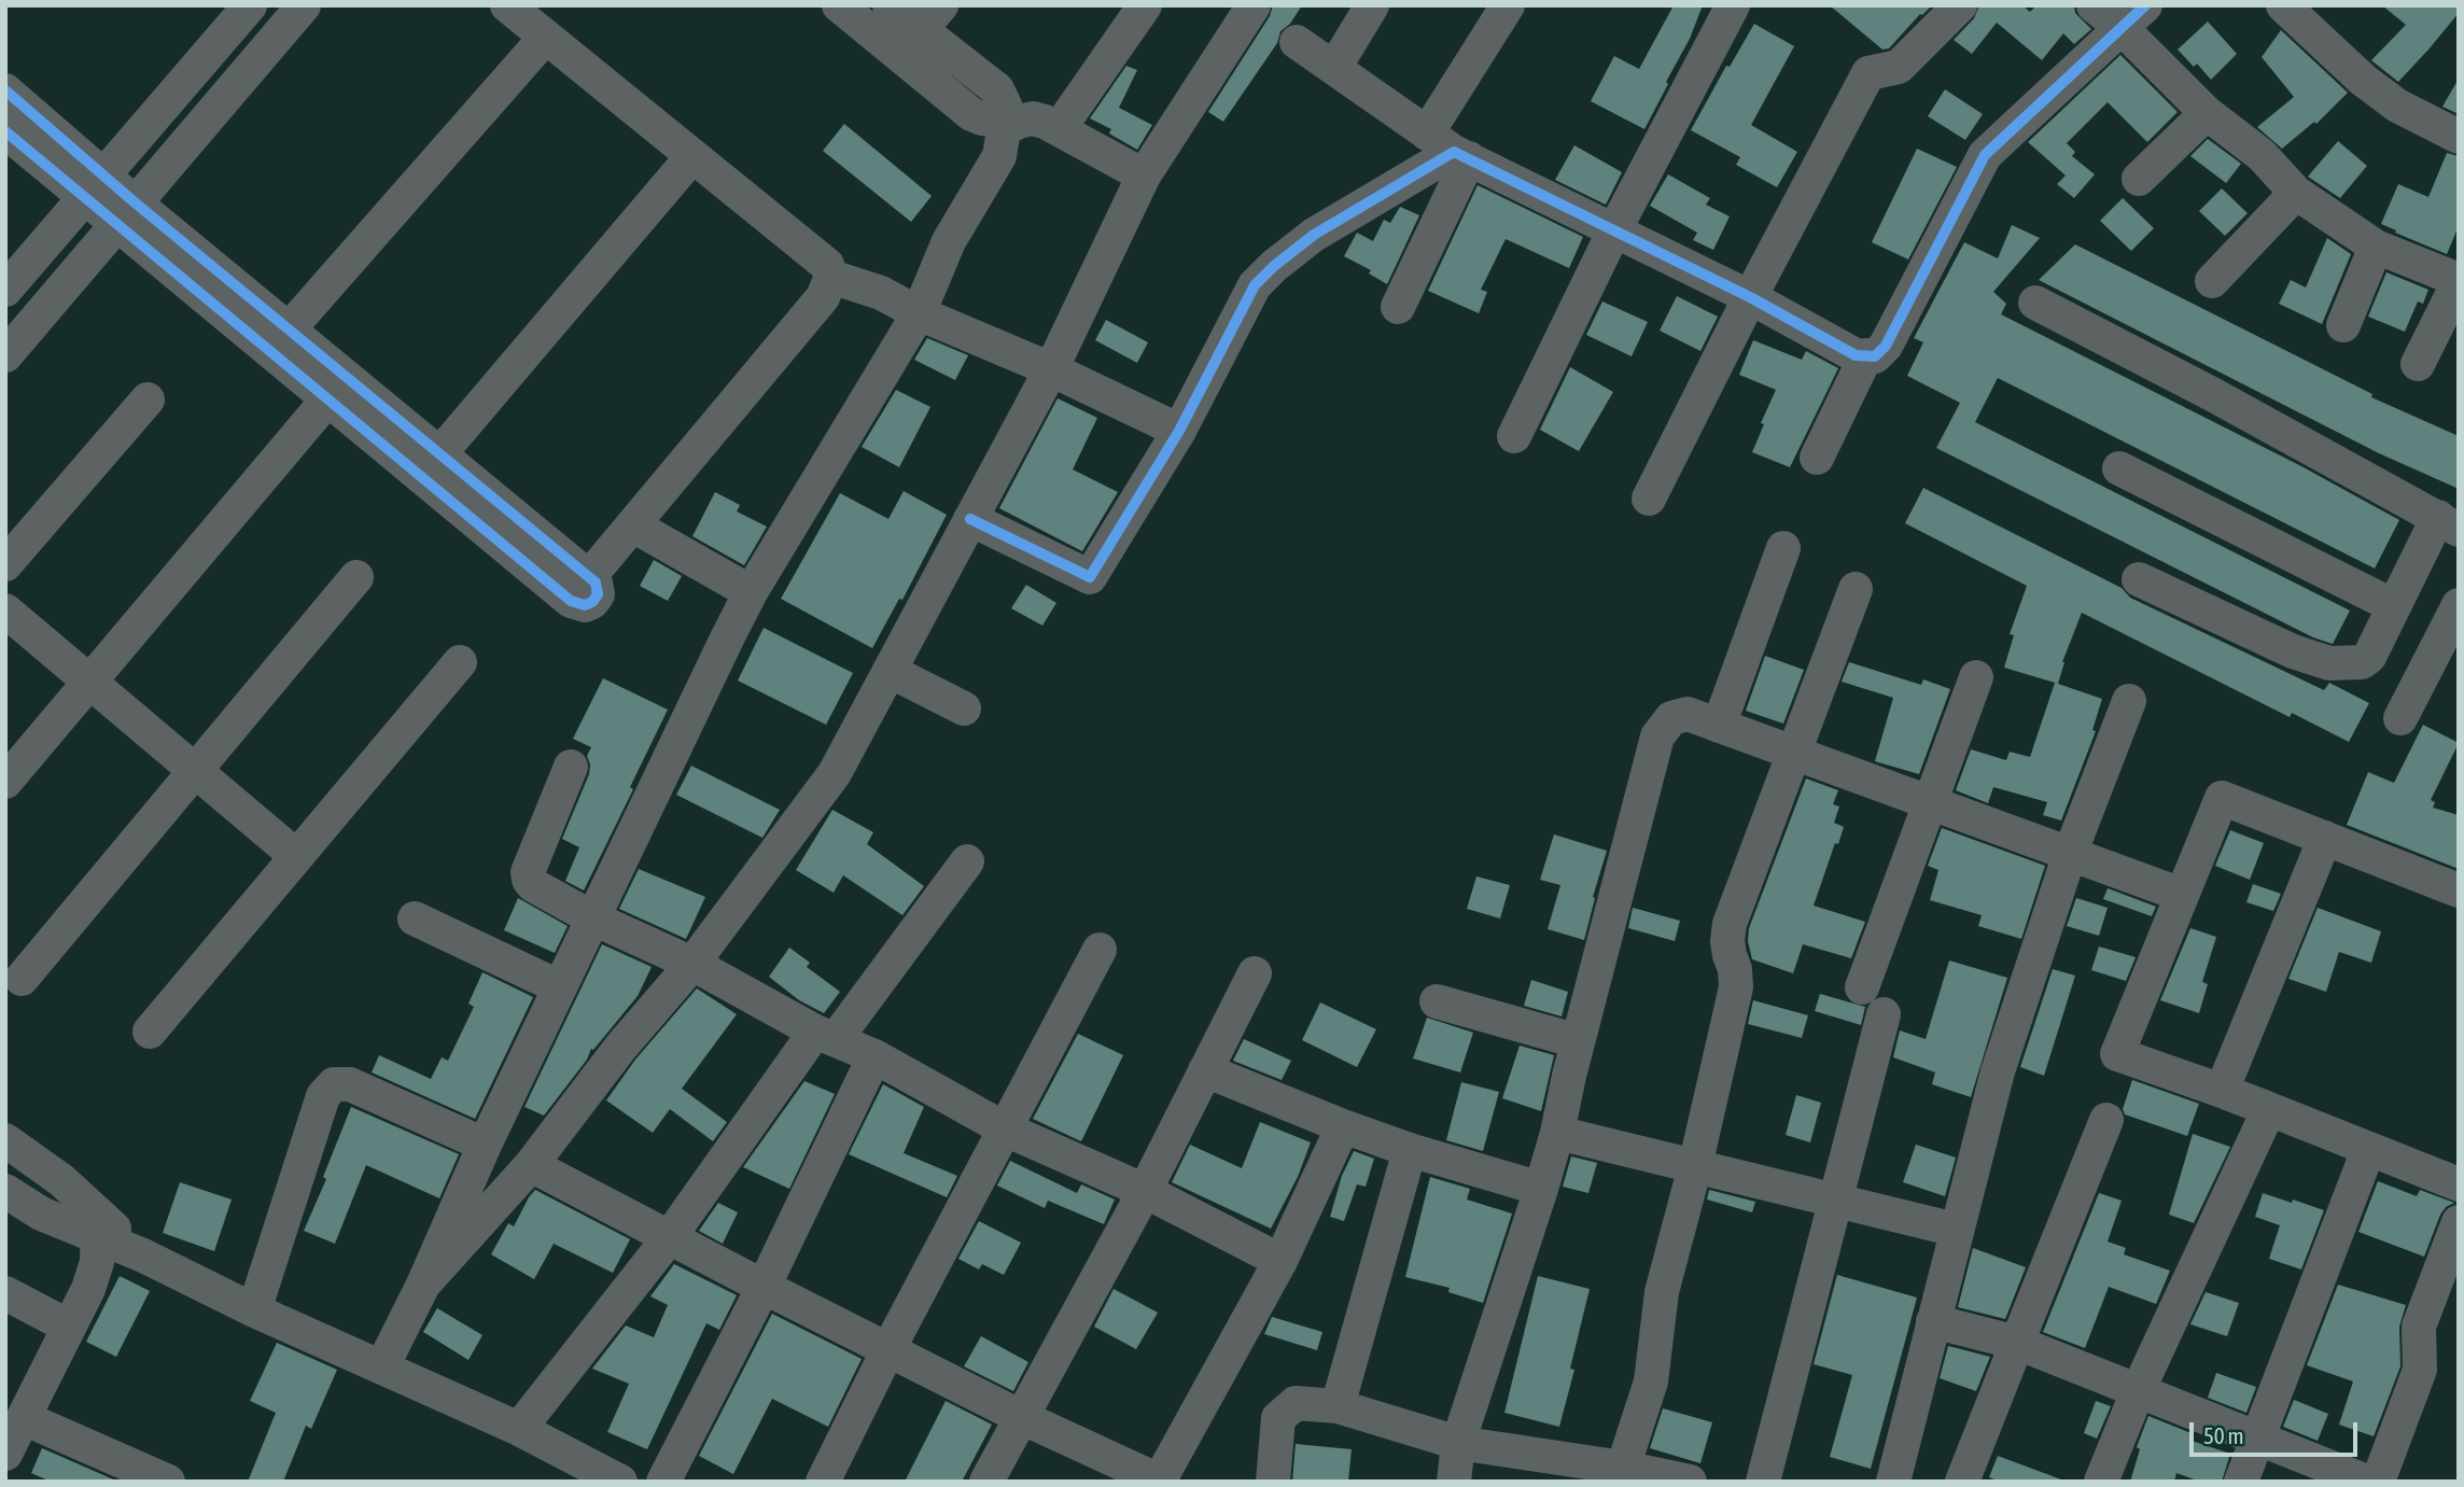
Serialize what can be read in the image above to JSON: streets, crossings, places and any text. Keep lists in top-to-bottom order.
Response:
{
  "scale_bar": "50 m"
}
